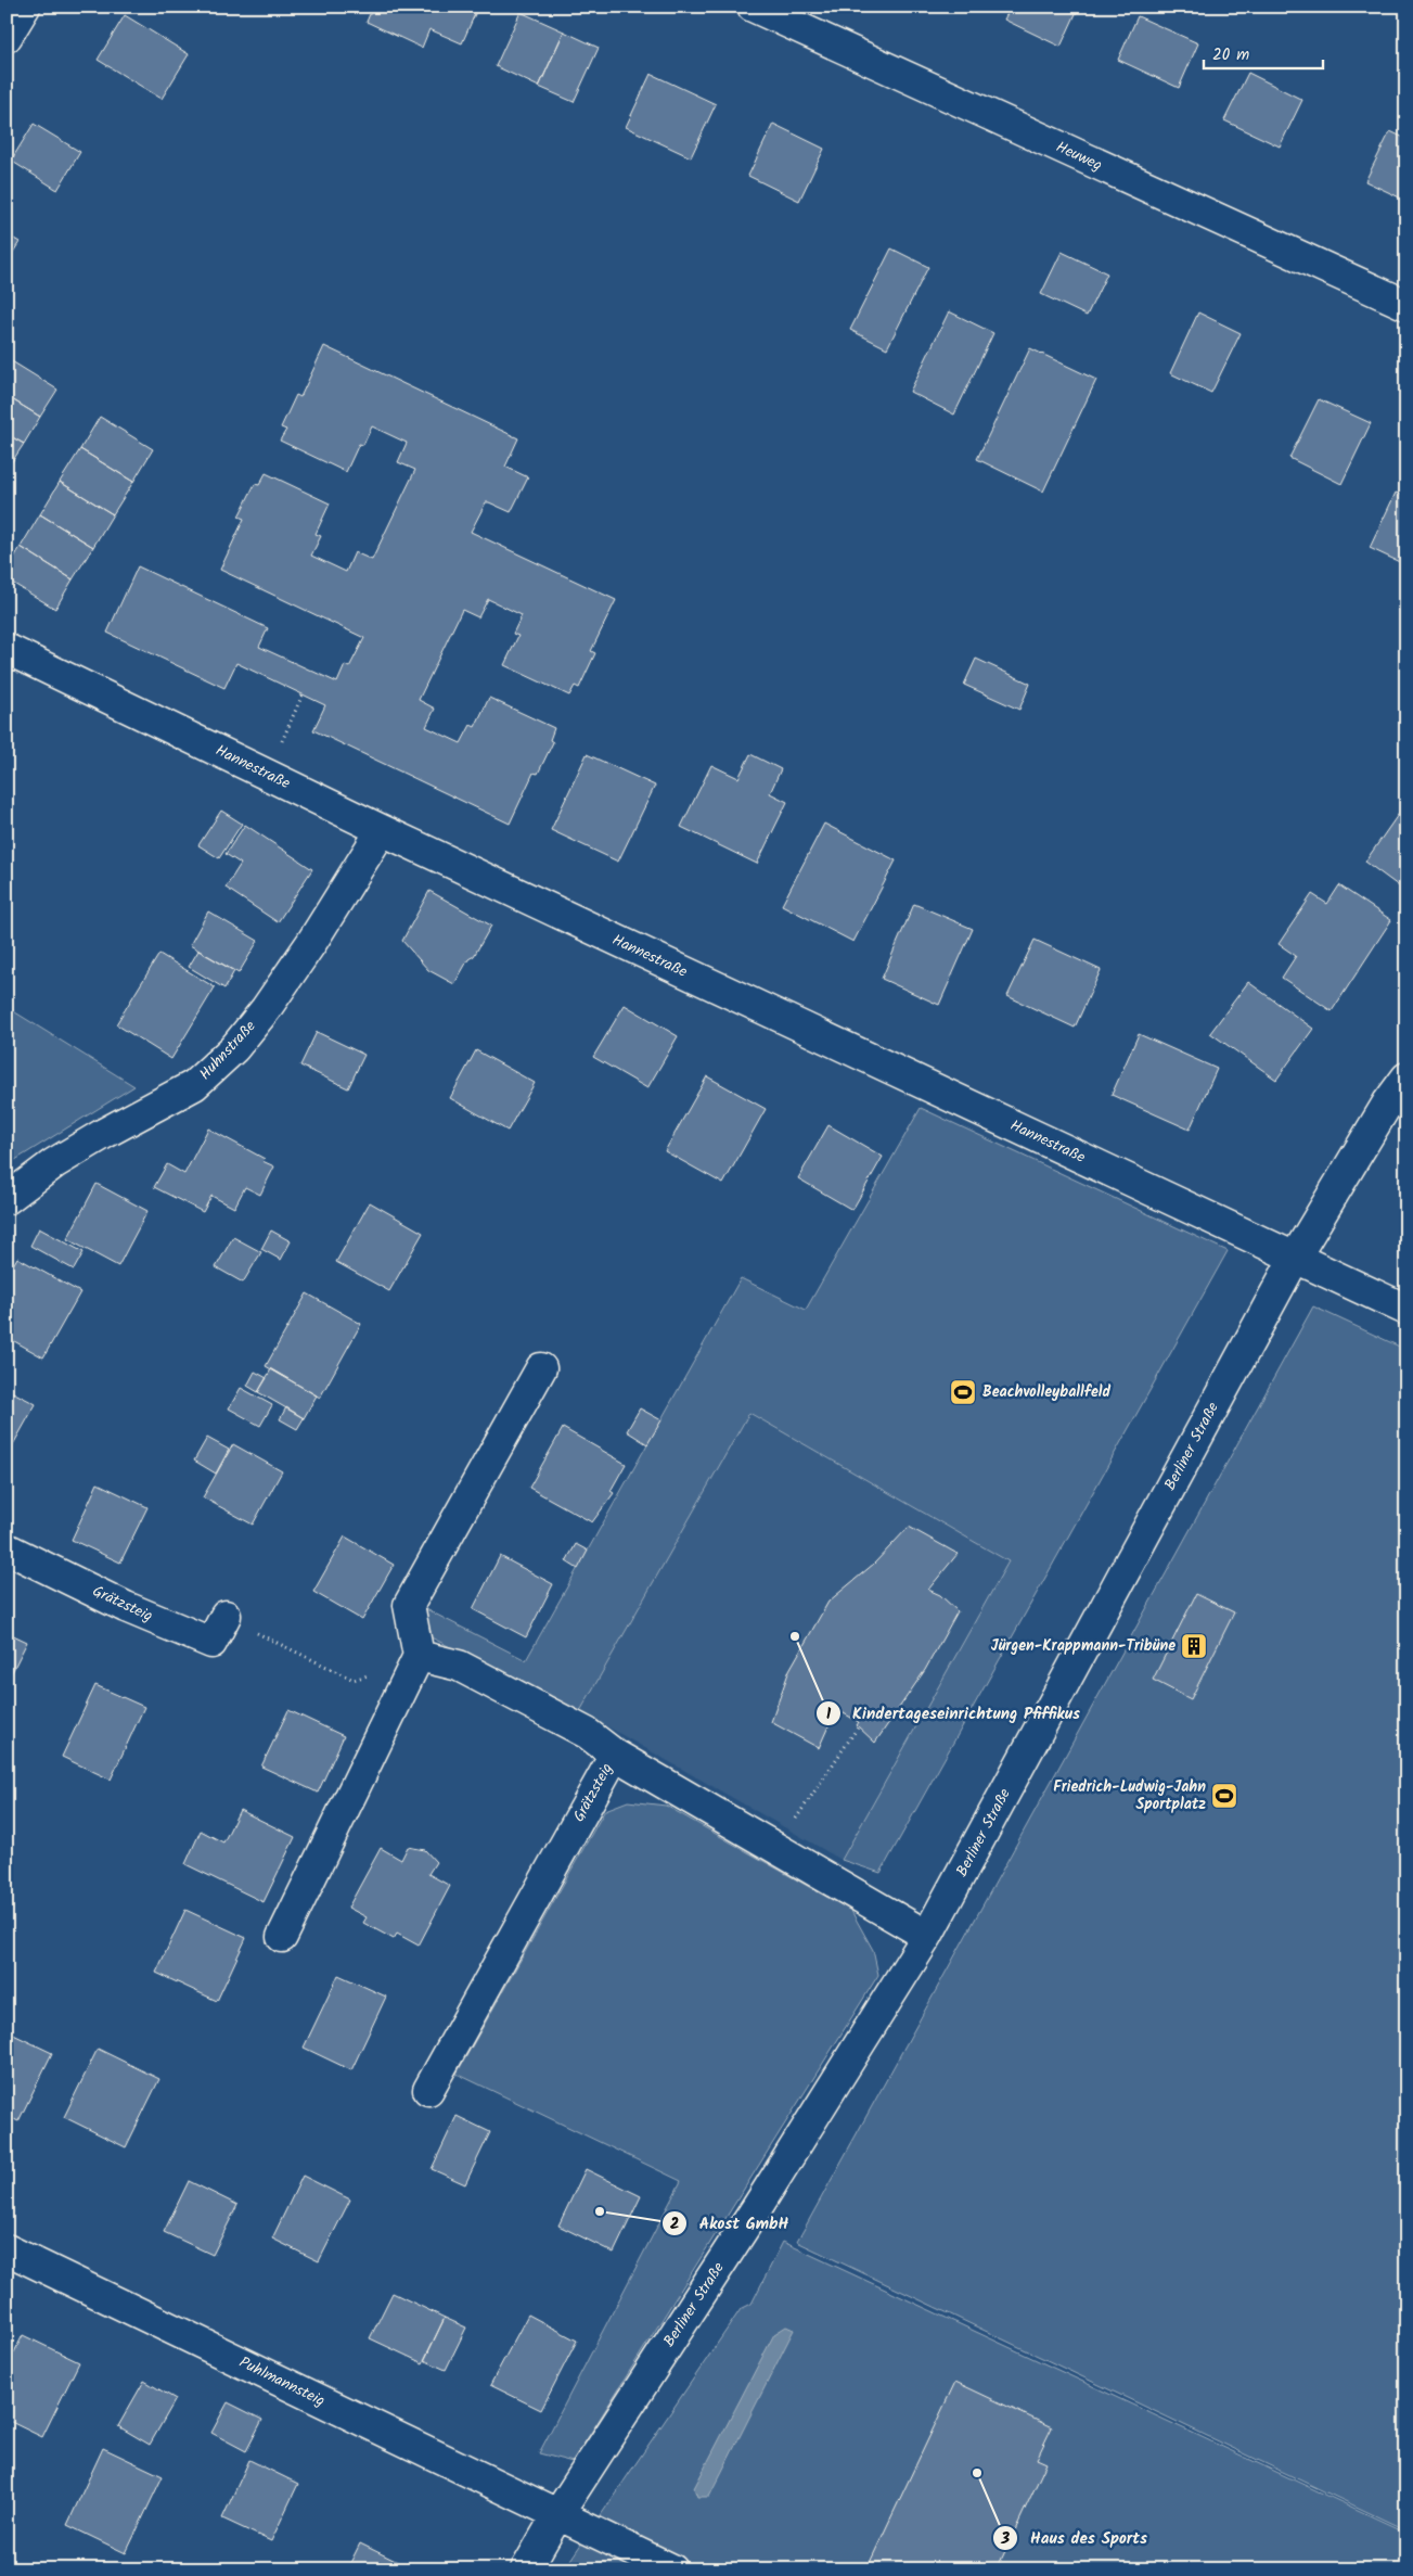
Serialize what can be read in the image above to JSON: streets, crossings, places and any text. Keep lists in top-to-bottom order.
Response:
{
  "streets": {
    "street": [
      "Heuweg",
      "Hannestraße",
      "Huhnstraße",
      "Berliner Straße",
      "Grätzsteig",
      "Puhlmannsteig"
    ]
  },
  "crossings": [
    ["Hannestraße", "Huhnstraße"],
    ["Hannestraße", "Berliner Straße"],
    ["Berliner Straße", "Grätzsteig"],
    ["Berliner Straße", "Puhlmannsteig"]
  ],
  "places": {
    "sports": ["Beachvolleyballfeld", "Friedrich-Ludwig-Jahn Sportplatz"],
    "other": ["Kindertageseinrichtung Pfiffikus", "Akost GmbH", "Haus des Sports"],
    "building": ["Jürgen-Krappmann-Tribüne"]
  },
  "scale_bar": "20 m"
}
